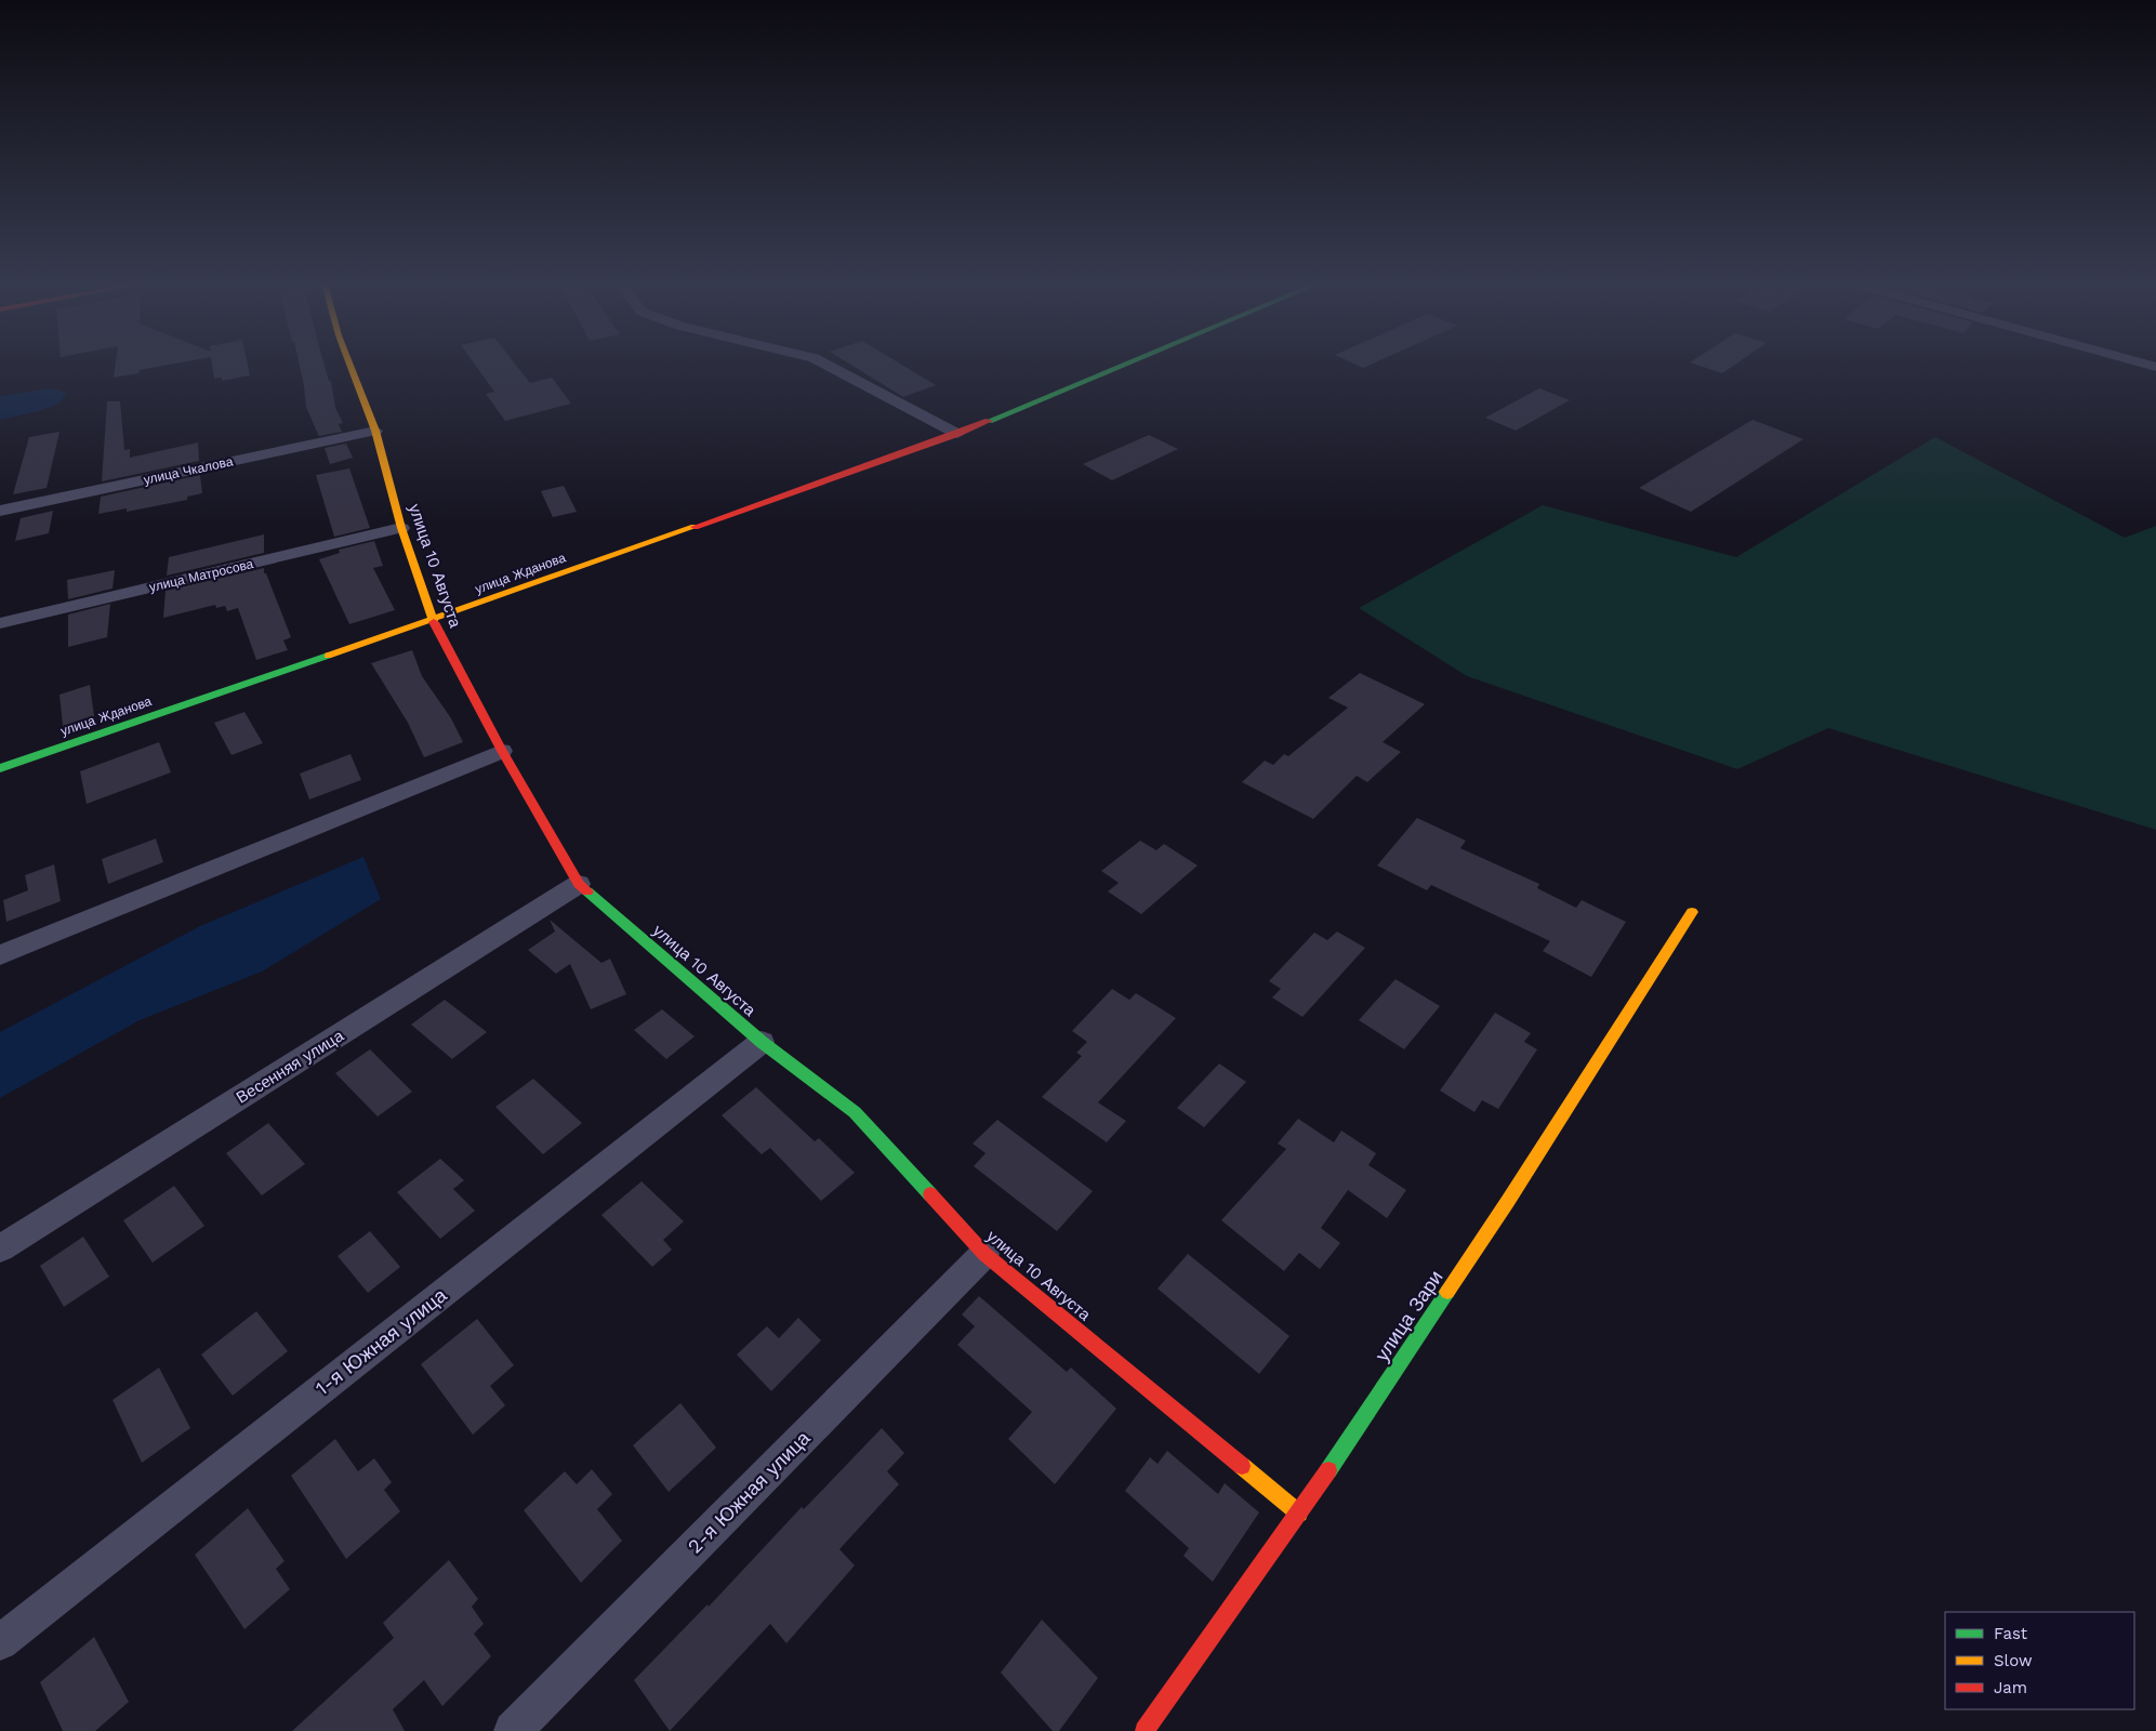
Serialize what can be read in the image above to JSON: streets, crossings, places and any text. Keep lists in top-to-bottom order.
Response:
{
  "streets": {
    "street": [
      "улица Чкалова",
      "улица 10 Августа",
      "улица Жданова",
      "улица Матросова",
      "Весенняя улица",
      "улица Зари",
      "1-я Южная улица",
      "2-я Южная улица"
    ]
  },
  "crossings": [
    ["улица Чкалова", "улица 10 Августа"],
    ["улица 10 Августа", "улица Жданова"],
    ["улица 10 Августа", "улица Матросова"],
    ["улица 10 Августа", "Весенняя улица"],
    ["улица 10 Августа", "улица Зари"],
    ["улица 10 Августа", "1-я Южная улица"],
    ["улица 10 Августа", "2-я Южная улица"]
  ],
  "legend": ["Fast", "Slow", "Jam"]
}
